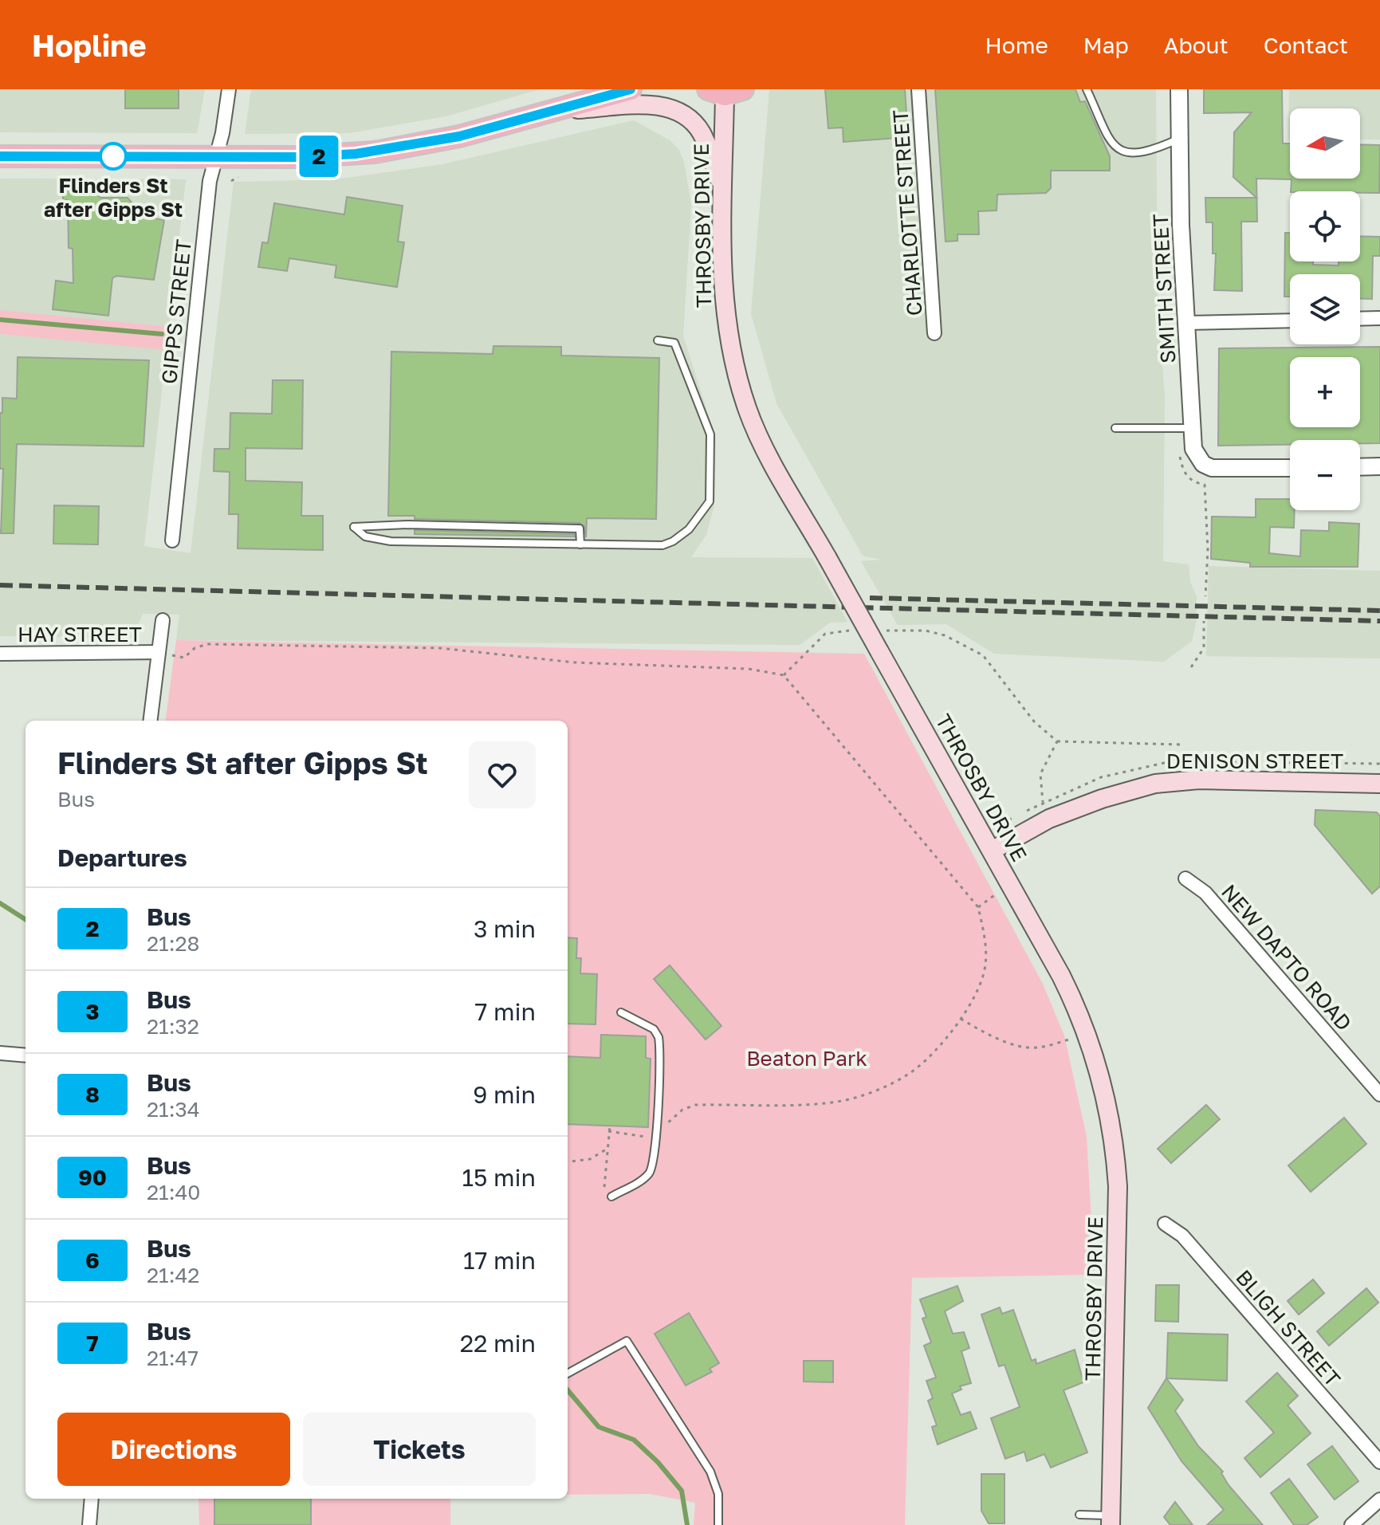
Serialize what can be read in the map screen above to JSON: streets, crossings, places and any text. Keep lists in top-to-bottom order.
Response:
{
  "streets": {
    "main road": ["THROSBY DRIVE", "DENISON STREET"],
    "street": [
      "CHARLOTTE STREET",
      "SMITH STREET",
      "GIPPS STREET",
      "HAY STREET",
      "NEW DAPTO ROAD",
      "BLIGH STREET"
    ]
  },
  "crossings": [
    ["THROSBY DRIVE", "DENISON STREET"]
  ],
  "parks": ["Beaton Park"],
  "places": ["Flinders St after Gipps St"],
  "lines": ["bus line 2"],
  "north": "left",
  "page": {
    "header": "Hopline",
    "nav": [
      "Home",
      "Map",
      "About",
      "Contact"
    ],
    "on_map": "2",
    "map_buttons": ["+", "−"],
    "heading": [
      ["Flinders St after Gipps St", "Bus"],
      "Departures"
    ],
    "list": [
      {
        "mark": "2",
        "name": "Bus",
        "note": "21:28",
        "value": "3 min"
      },
      {
        "mark": "3",
        "name": "Bus",
        "note": "21:32",
        "value": "7 min"
      },
      {
        "mark": "8",
        "name": "Bus",
        "note": "21:34",
        "value": "9 min"
      },
      {
        "mark": "90",
        "name": "Bus",
        "note": "21:40",
        "value": "15 min"
      },
      {
        "mark": "6",
        "name": "Bus",
        "note": "21:42",
        "value": "17 min"
      },
      {
        "mark": "7",
        "name": "Bus",
        "note": "21:47",
        "value": "22 min"
      }
    ],
    "buttons": ["Directions", "Tickets"]
  }
}
